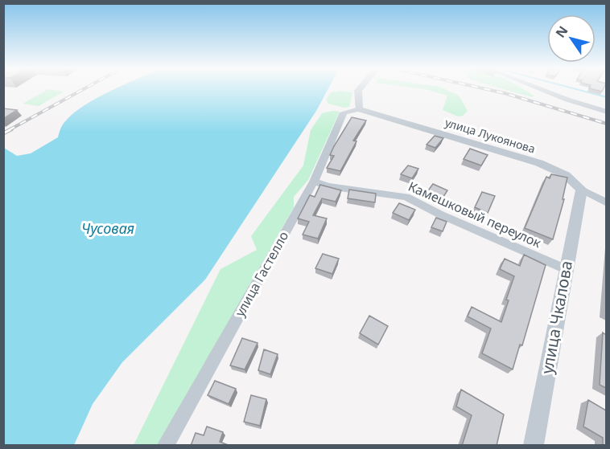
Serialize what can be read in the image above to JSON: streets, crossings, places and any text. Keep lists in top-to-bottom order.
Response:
{
  "streets": {
    "street": [
      "улица Лукоянова",
      "Камешковый переулок",
      "улица Гастелло",
      "улица Чкалова"
    ]
  },
  "crossings": [
    ["улица Лукоянова", "улица Гастелло"],
    ["улица Лукоянова", "улица Чкалова"],
    ["Камешковый переулок", "улица Гастелло"],
    ["Камешковый переулок", "улица Чкалова"]
  ],
  "water": ["Чусовая"],
  "north": "top left"
}
